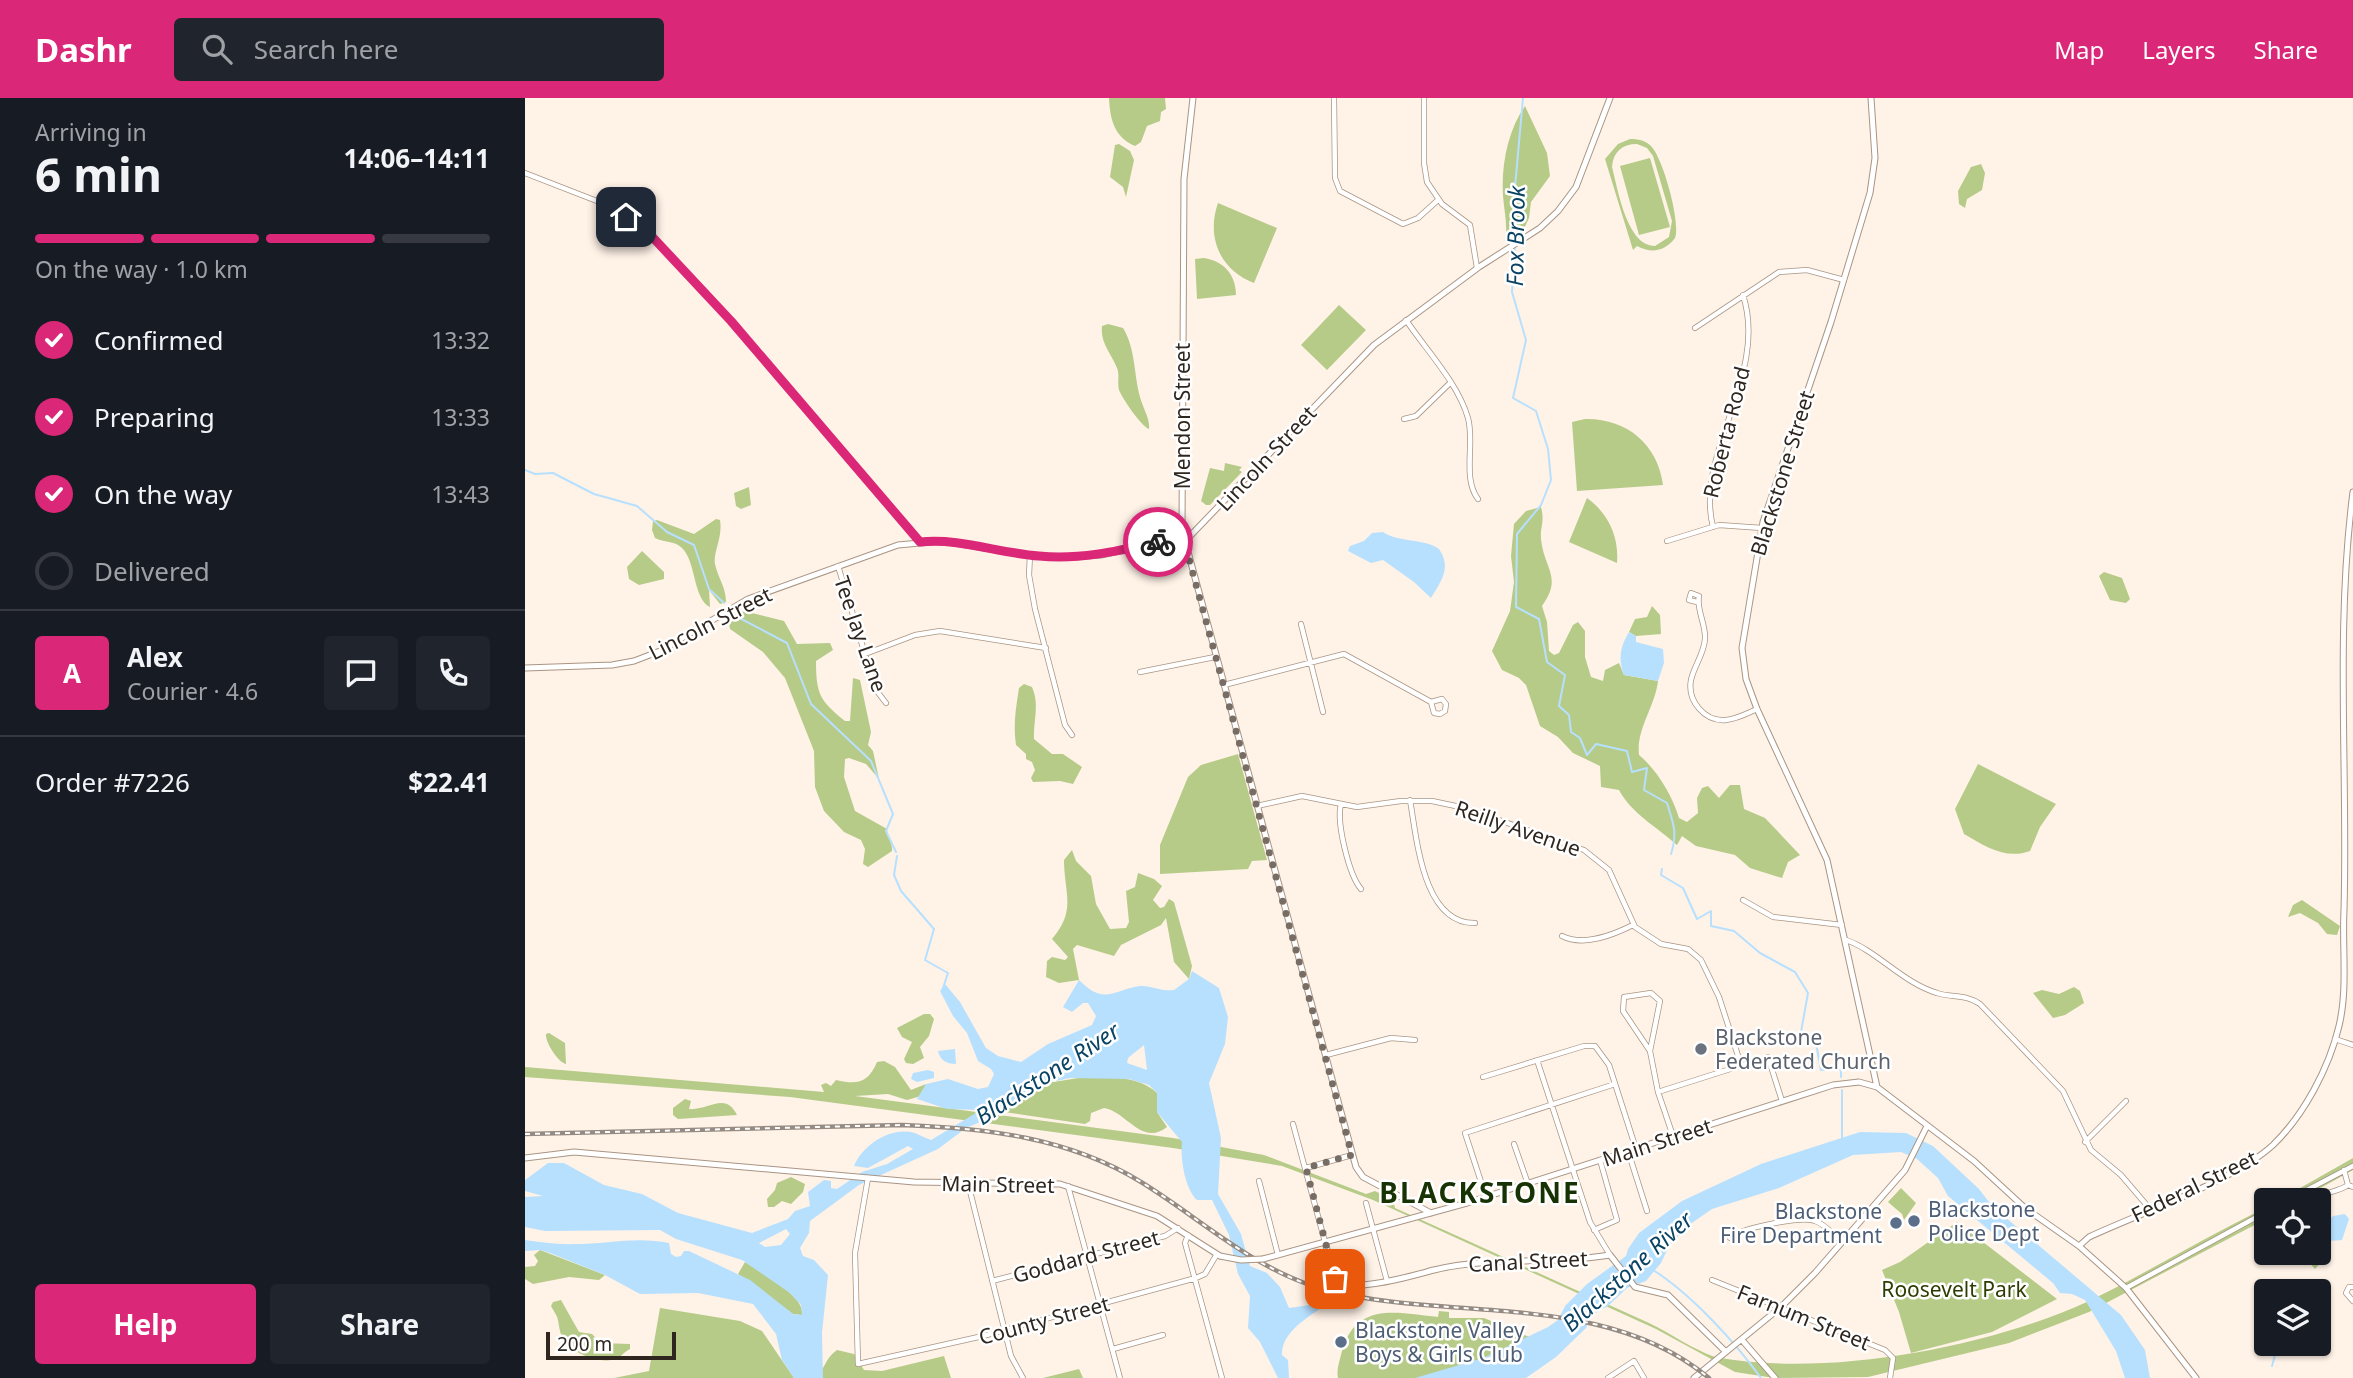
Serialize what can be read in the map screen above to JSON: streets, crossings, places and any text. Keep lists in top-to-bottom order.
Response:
{
  "streets": {
    "main road": [
      "Mendon Street",
      "Lincoln Street",
      "Blackstone Street",
      "Main Street",
      "Federal Street",
      "Canal Street"
    ],
    "street": [
      "Roberta Road",
      "Tee Jay Lane",
      "Reilly Avenue",
      "Goddard Street",
      "Farnum Street",
      "County Street"
    ]
  },
  "crossings": [
    ["Mendon Street", "Lincoln Street"],
    ["Mendon Street", "Reilly Avenue"],
    ["Mendon Street", "Main Street"],
    ["Lincoln Street", "Tee Jay Lane"],
    ["Blackstone Street", "Main Street"],
    ["Main Street", "Goddard Street"],
    ["Main Street", "Canal Street"],
    ["Main Street", "County Street"]
  ],
  "districts": ["BLACKSTONE"],
  "water": ["Fox Brook", "Blackstone River"],
  "parks": ["Roosevelt Park"],
  "places": [
    "Blackstone Federated Church",
    "Blackstone Police Dept",
    "Blackstone Fire Department",
    "Blackstone Valley Boys & Girls Club"
  ],
  "scale_bar": "200 m",
  "page": {
    "header": "Dashr",
    "search": "Search here",
    "nav": ["Map", "Layers", "Share"],
    "heading": ["6 min", "Arriving in", "14:06–14:11"],
    "panel": [
      "Alex",
      "Courier · 4.6",
      "Order #7226",
      "$22.41"
    ],
    "bar": "On the way · 1.0 km",
    "list": [
      ["Confirmed", "13:32"],
      ["Preparing", "13:33"],
      ["On the way", "13:43"],
      "Delivered"
    ],
    "round": "A",
    "buttons": ["Help", "Share"],
    "scale": "200 m"
  }
}
